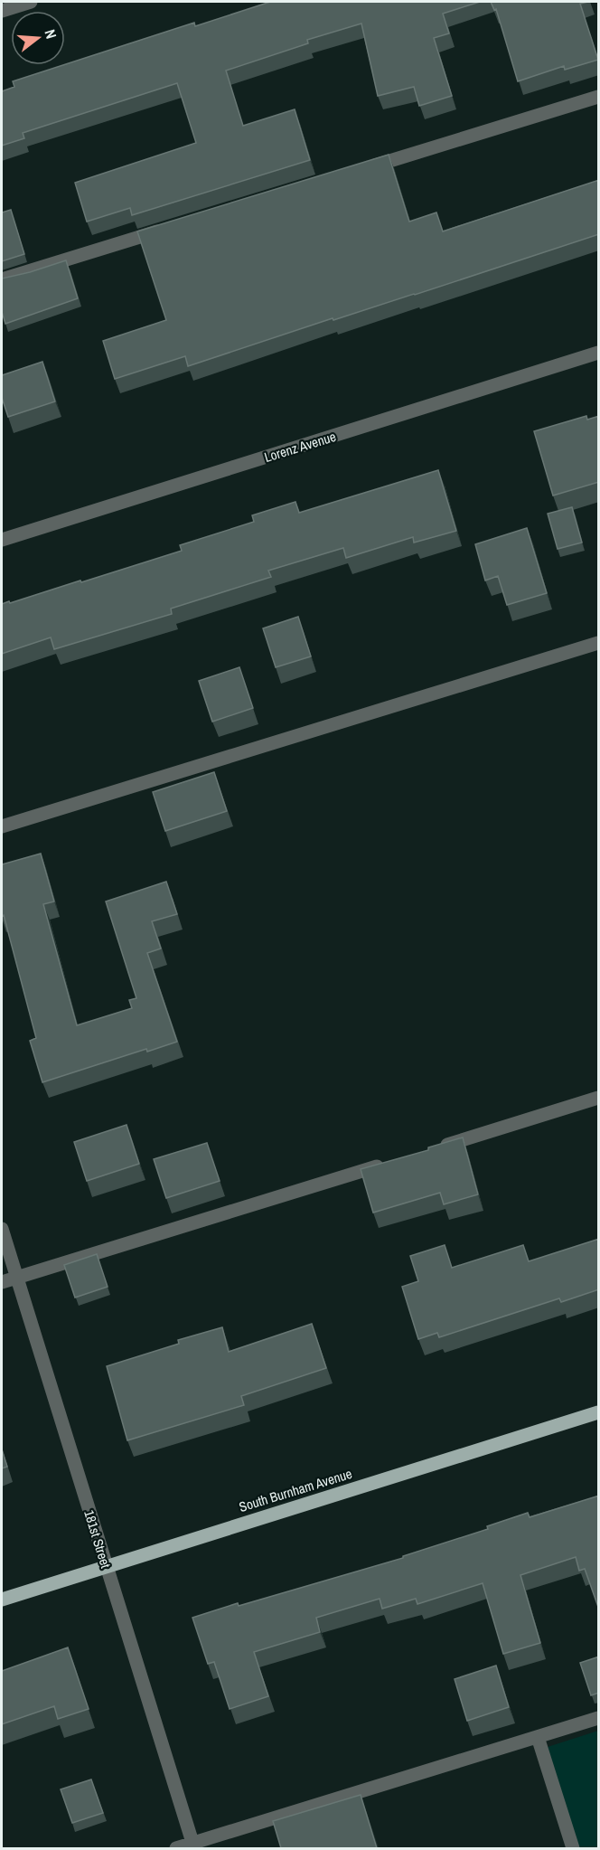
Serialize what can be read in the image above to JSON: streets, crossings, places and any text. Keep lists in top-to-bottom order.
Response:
{
  "streets": {
    "main road": ["South Burnham Avenue"],
    "street": ["Lorenz Avenue", "181st Street"]
  },
  "crossings": [
    ["South Burnham Avenue", "181st Street"]
  ],
  "north": "right"
}
